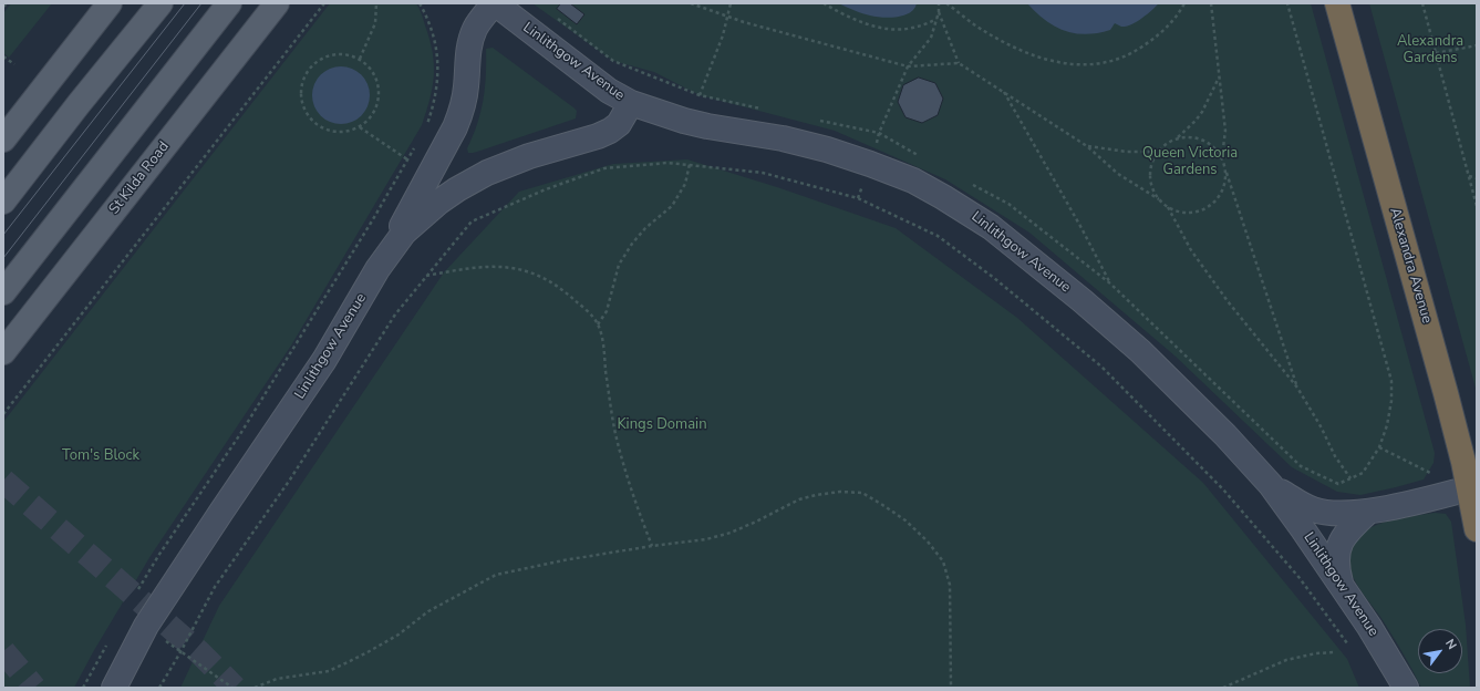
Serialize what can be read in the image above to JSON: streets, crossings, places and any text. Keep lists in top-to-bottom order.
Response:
{
  "streets": {
    "highway": ["Alexandra Avenue"],
    "main road": ["St Kilda Road"],
    "street": ["Linlithgow Avenue"]
  },
  "crossings": [
    ["Linlithgow Avenue", "Alexandra Avenue"]
  ],
  "parks": [
    "Alexandra Gardens",
    "Queen Victoria Gardens",
    "Kings Domain",
    "Tom's Block"
  ],
  "north": "top right"
}
